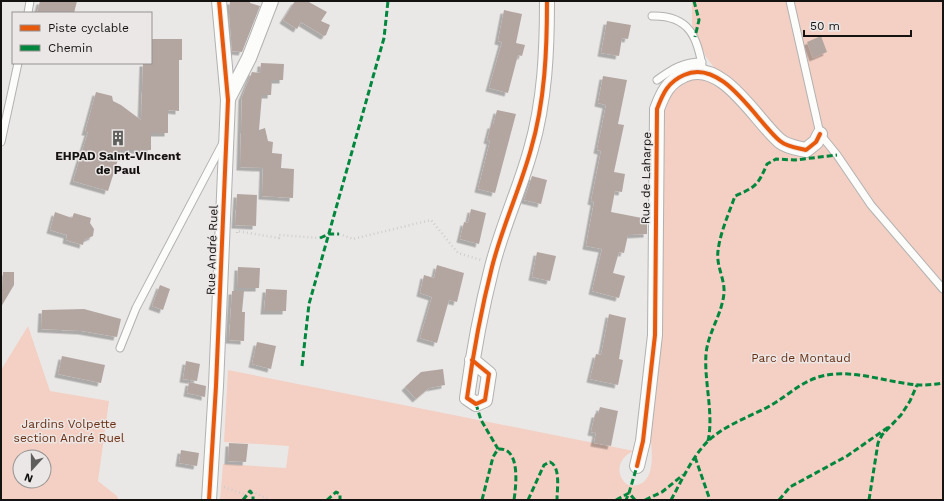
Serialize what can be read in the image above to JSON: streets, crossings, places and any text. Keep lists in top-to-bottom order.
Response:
{
  "streets": {
    "street": ["Rue de Laharpe", "Rue André Ruel"]
  },
  "parks": ["Parc de Montaud", "Jardins Volpette section André Ruel"],
  "places": {
    "building": ["EHPAD Saint-Vincent de Paul"]
  },
  "legend": ["Piste cyclable", "Chemin"],
  "scale_bar": "50 m",
  "north": "bottom"
}
